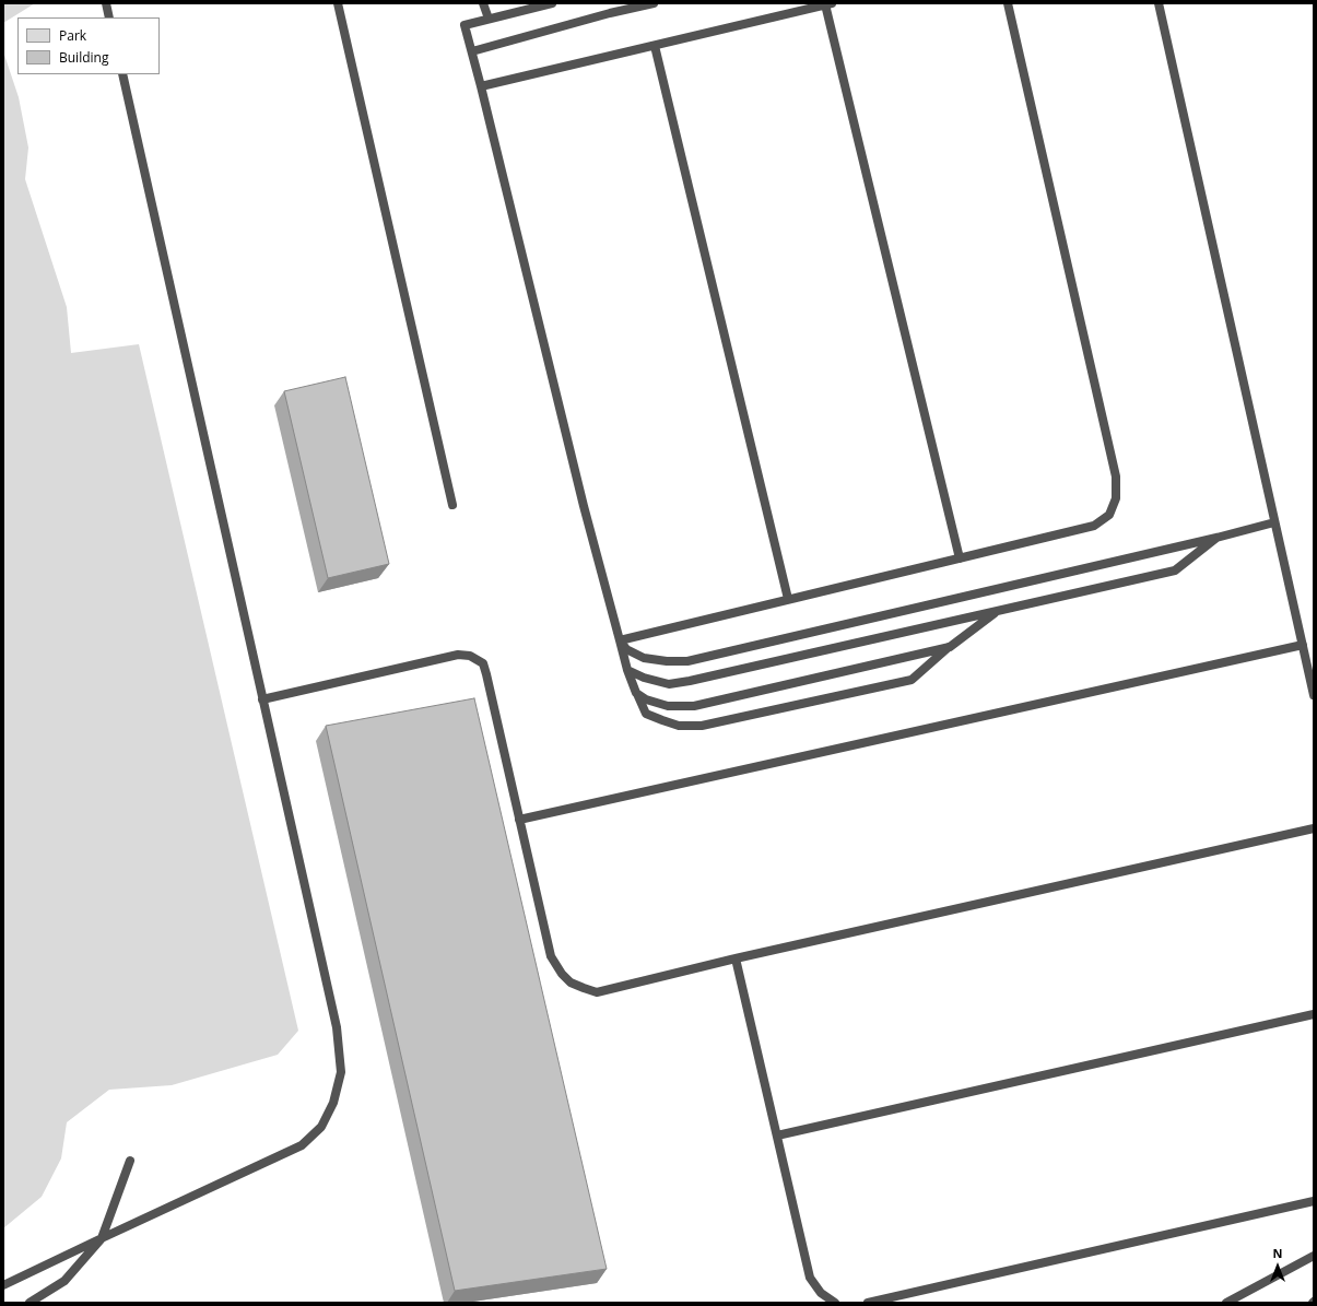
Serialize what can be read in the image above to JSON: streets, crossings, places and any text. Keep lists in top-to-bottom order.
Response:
{
  "legend": ["Park", "Building"],
  "north": "top"
}
